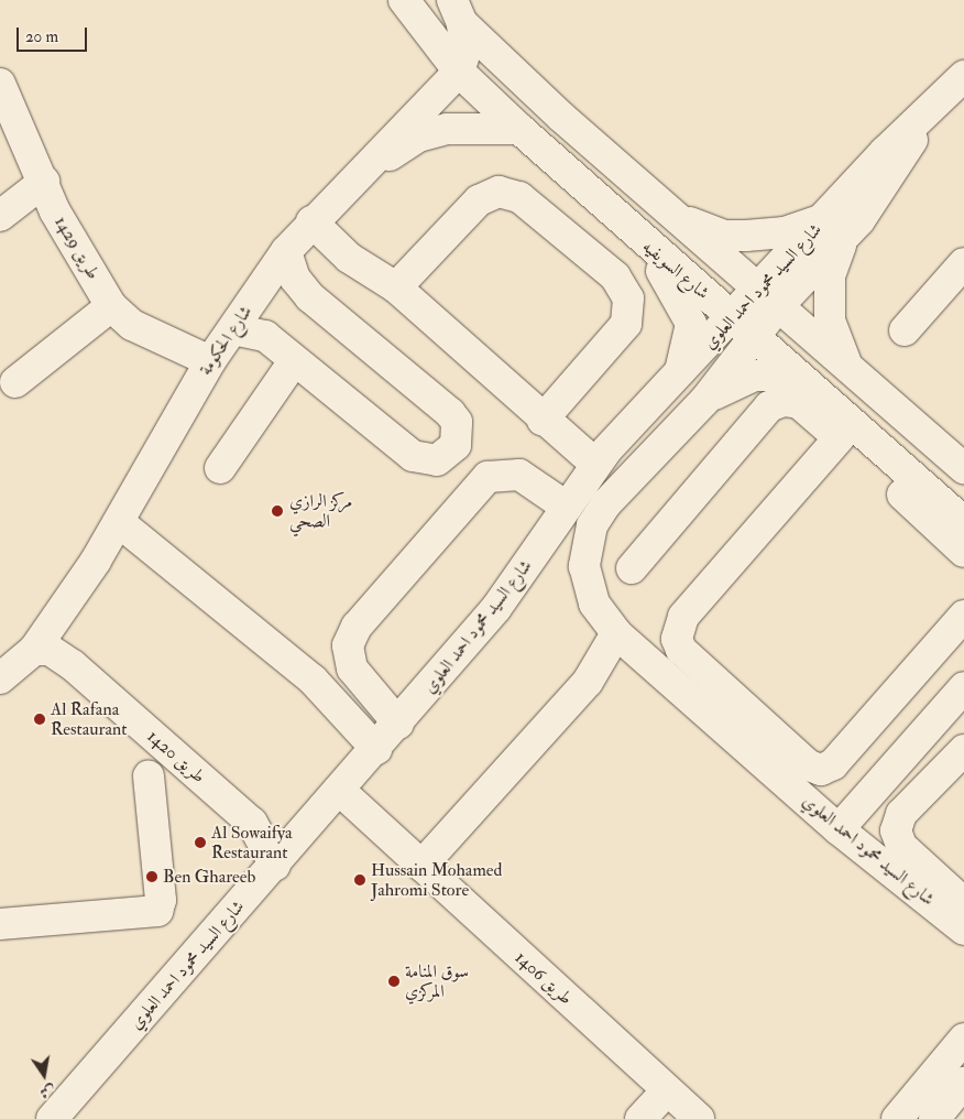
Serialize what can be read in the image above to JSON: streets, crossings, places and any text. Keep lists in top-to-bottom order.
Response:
{
  "streets": {
    "street": [
      "طريق 1429",
      "شارع السويفيه",
      "شارع السيد محمود احمد العلوي",
      "شارع الحكومة",
      "طريق 1420",
      "طريق 1406"
    ]
  },
  "crossings": [
    ["طريق 1429", "شارع الحكومة"],
    ["شارع السويفيه", "شارع السيد محمود احمد العلوي"],
    ["شارع السويفيه", "شارع الحكومة"],
    ["شارع السيد محمود احمد العلوي", "طريق 1420"],
    ["شارع السيد محمود احمد العلوي", "طريق 1406"],
    ["شارع الحكومة", "طريق 1420"]
  ],
  "places": [
    "مركز الرازي الصحي",
    "Al Rafana Restaurant",
    "Al Sowaifya Restaurant",
    "Ben Ghareeb",
    "Hussain Mohamed Jahromi Store",
    "سوق المنامة المركزي"
  ],
  "scale_bar": "20 m",
  "north": "bottom"
}
